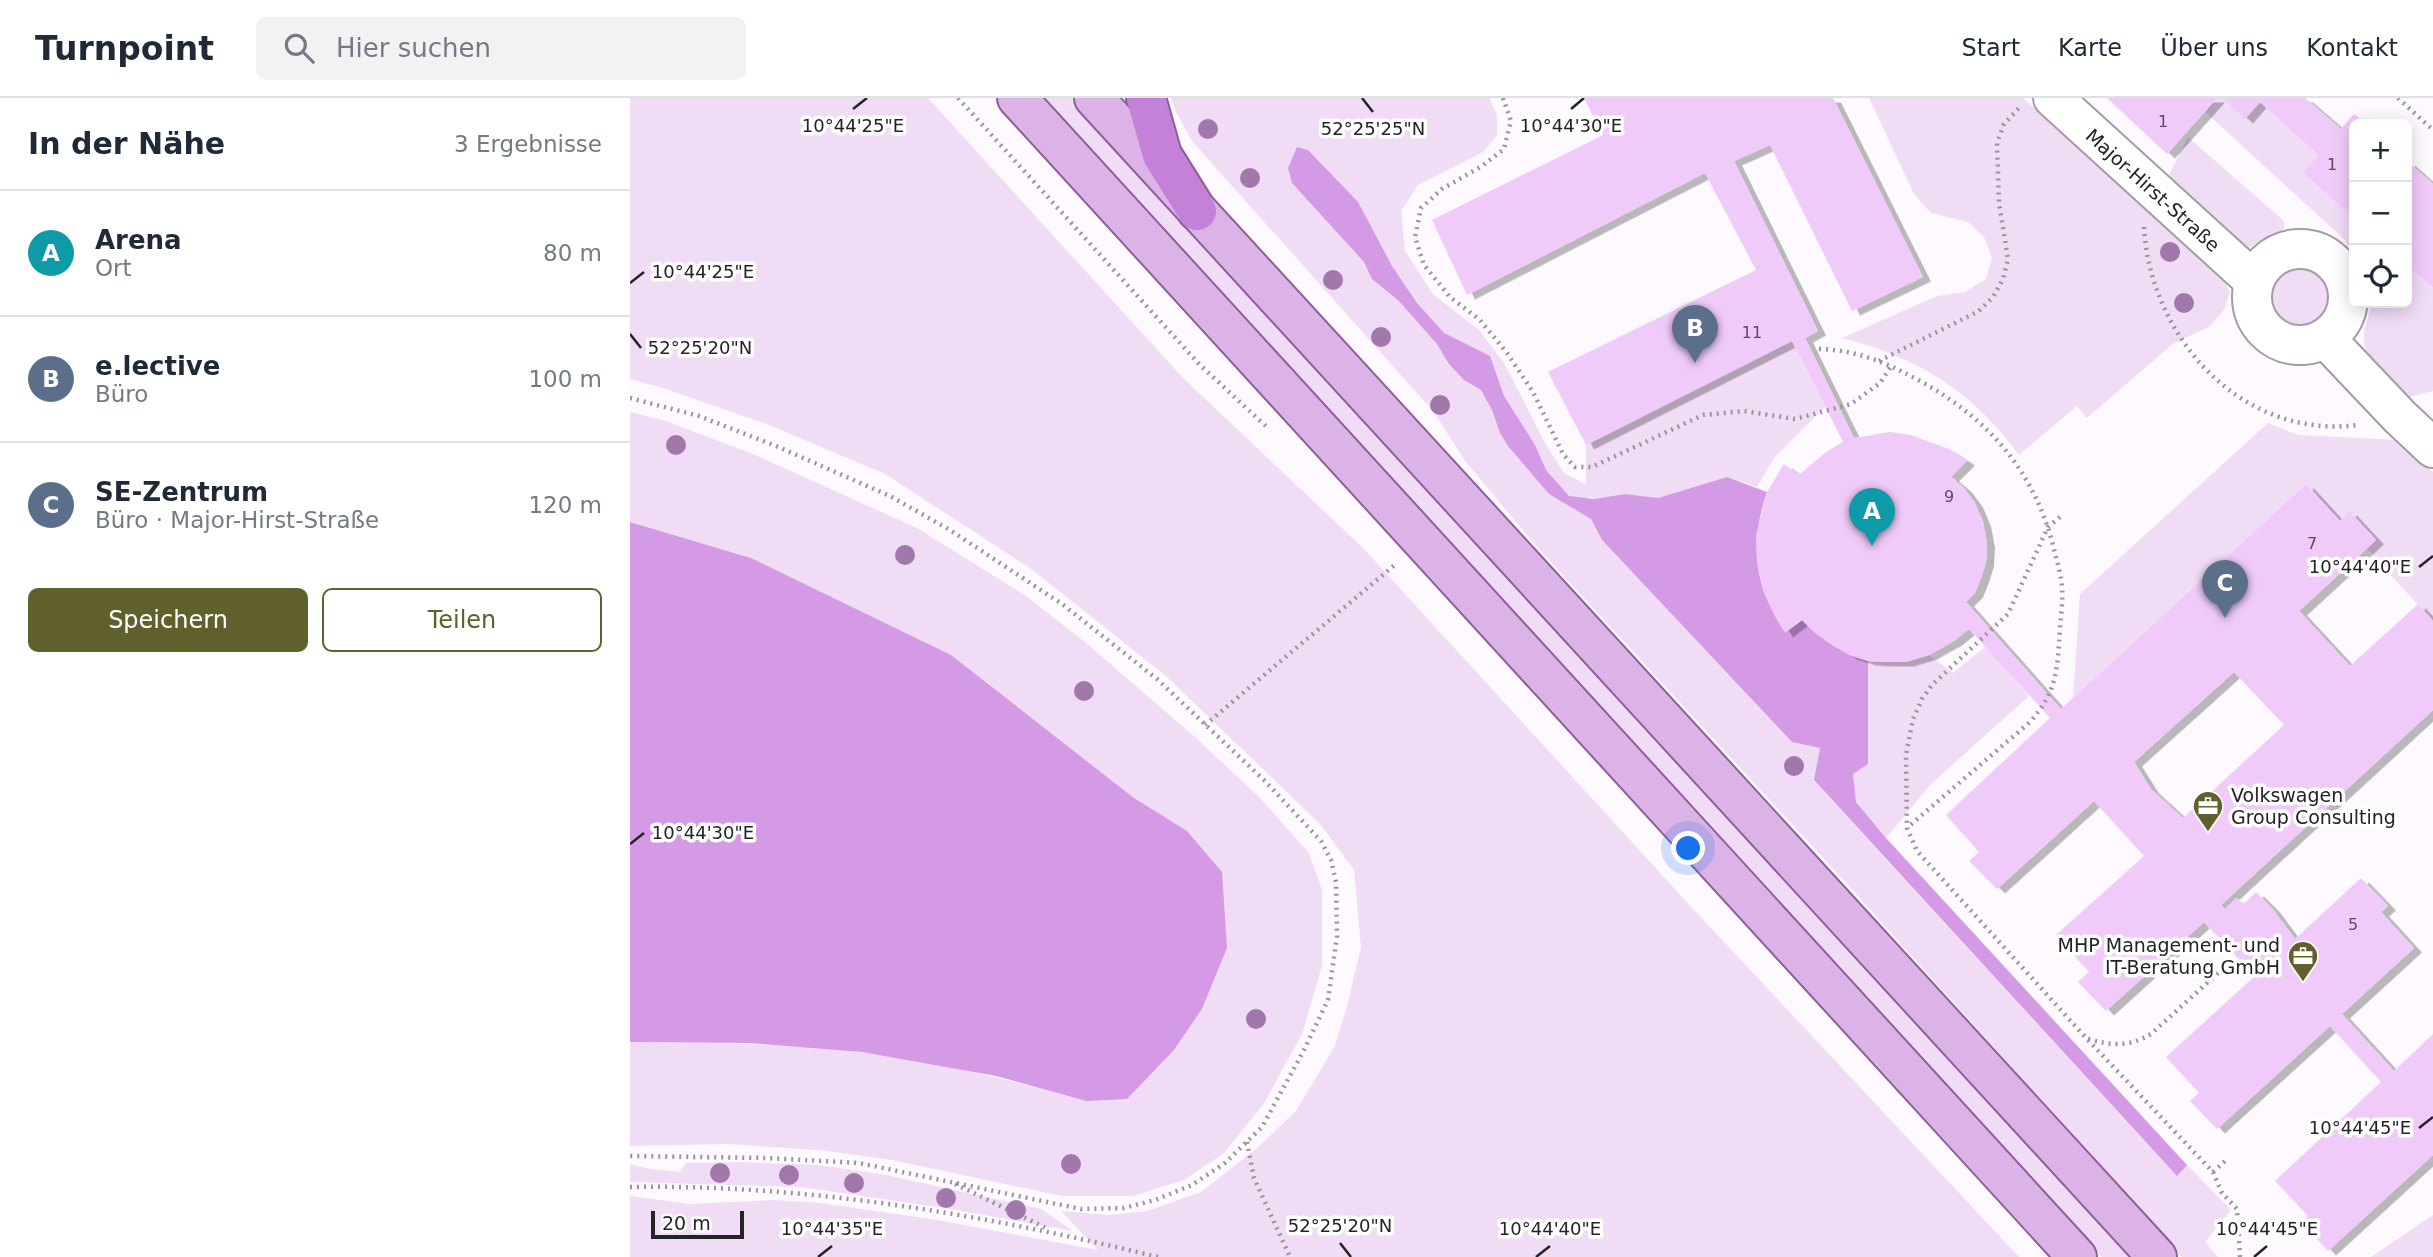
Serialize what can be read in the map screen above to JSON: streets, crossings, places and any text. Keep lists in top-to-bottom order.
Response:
{
  "streets": {
    "street": ["Major-Hirst-Straße"]
  },
  "places": {
    "office": ["Volkswagen Group Consulting", "MHP Management- und IT-Beratung GmbH"]
  },
  "house_numbers": [
    "1",
    "1",
    "11",
    "9",
    "7",
    "5"
  ],
  "scale_bar": "20 m",
  "page": {
    "header": "Turnpoint",
    "search": "Hier suchen",
    "nav": [
      "Start",
      "Karte",
      "Über uns",
      "Kontakt"
    ],
    "heading": ["In der Nähe", "3 Ergebnisse"],
    "map_buttons": ["+", "−"],
    "list": [
      {
        "mark": "A",
        "name": "Arena",
        "note": "Ort",
        "value": "80 m"
      },
      {
        "mark": "B",
        "name": "e.lective",
        "note": "Büro",
        "value": "100 m"
      },
      {
        "mark": "C",
        "name": "SE-Zentrum",
        "note": "Büro · Major-Hirst-Straße",
        "value": "120 m"
      }
    ],
    "pins": ["B", "A", "C"],
    "buttons": ["Speichern", "Teilen"],
    "scale": "20 m"
  },
  "coordinates": [
    "10°44'25\"E",
    "10°44'30\"E",
    "52°25'25\"N",
    "52°25'20\"N",
    "10°44'40\"E",
    "10°44'45\"E",
    "10°44'35\"E"
  ]
}
